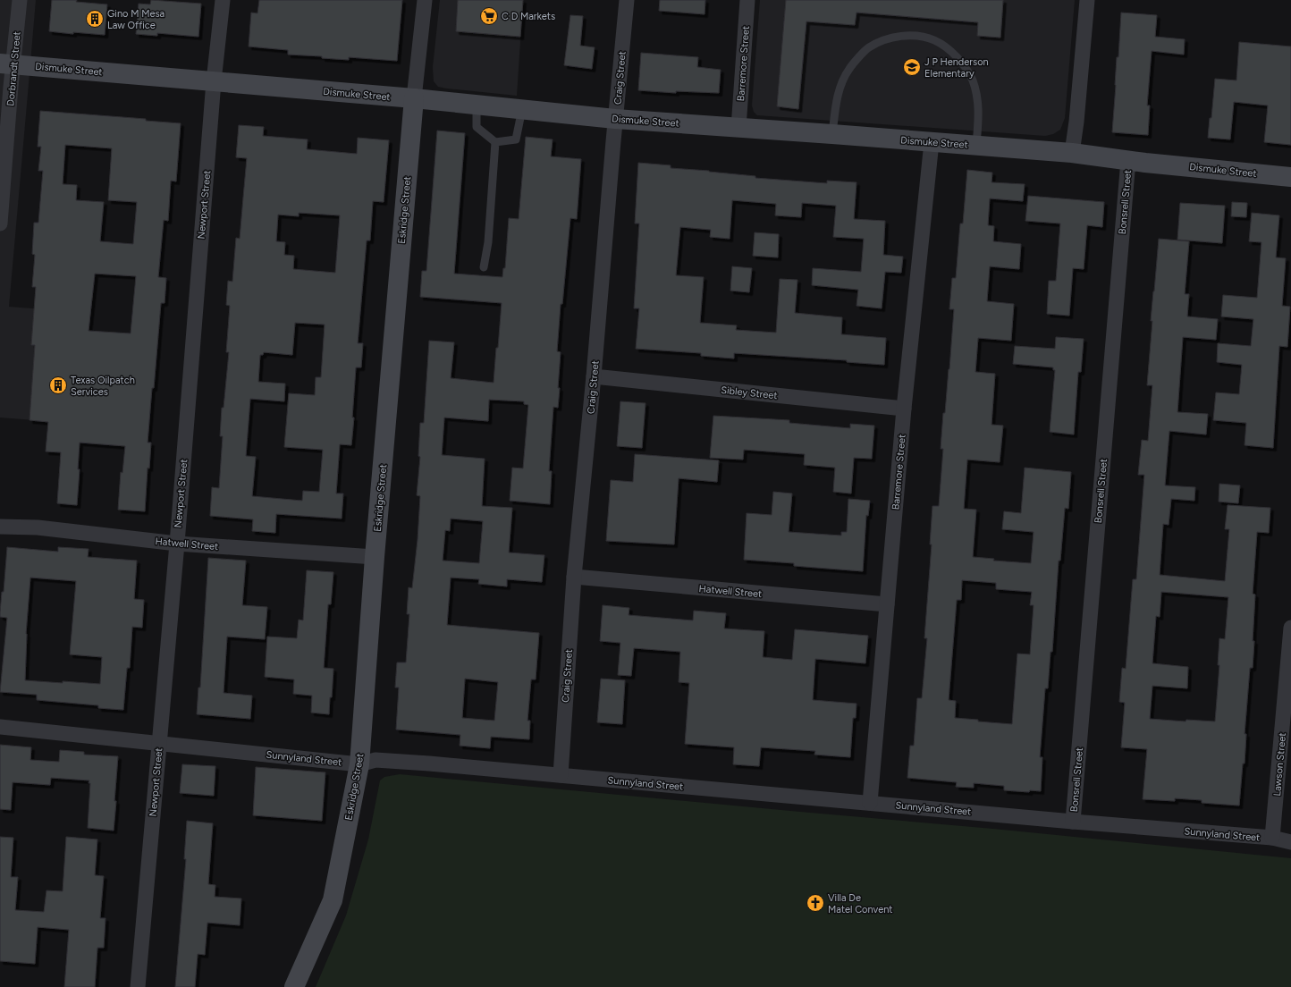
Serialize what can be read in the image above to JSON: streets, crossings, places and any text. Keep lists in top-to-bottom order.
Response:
{
  "streets": {
    "street": [
      "Barremore Street",
      "Dorbrandt Street",
      "Dismuke Street",
      "Craig Street",
      "Bonsrell Street",
      "Newport Street",
      "Eskridge Street",
      "Sibley Street",
      "Hatwell Street",
      "Sunnyland Street",
      "Lawson Street"
    ]
  },
  "crossings": [
    ["Barremore Street", "Dismuke Street"],
    ["Barremore Street", "Sibley Street"],
    ["Barremore Street", "Hatwell Street"],
    ["Barremore Street", "Sunnyland Street"],
    ["Dorbrandt Street", "Dismuke Street"],
    ["Dismuke Street", "Craig Street"],
    ["Dismuke Street", "Bonsrell Street"],
    ["Dismuke Street", "Newport Street"],
    ["Dismuke Street", "Eskridge Street"],
    ["Craig Street", "Sibley Street"],
    ["Craig Street", "Hatwell Street"],
    ["Craig Street", "Sunnyland Street"],
    ["Bonsrell Street", "Sunnyland Street"],
    ["Newport Street", "Hatwell Street"],
    ["Newport Street", "Sunnyland Street"],
    ["Eskridge Street", "Hatwell Street"],
    ["Eskridge Street", "Sunnyland Street"],
    ["Sunnyland Street", "Lawson Street"]
  ],
  "places": {
    "supermarket": ["C D Markets"],
    "building": ["Gino M Mesa Law Office", "Texas Oilpatch Services"],
    "school or university": ["J P Henderson Elementary"],
    "church": ["Villa De Matel Convent"]
  }
}
